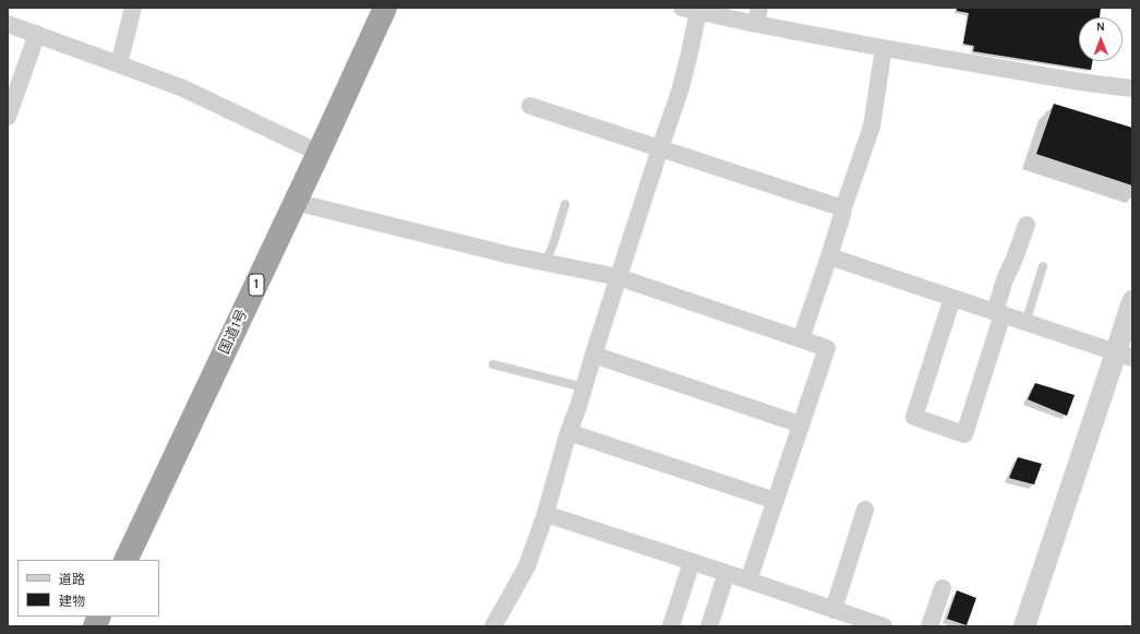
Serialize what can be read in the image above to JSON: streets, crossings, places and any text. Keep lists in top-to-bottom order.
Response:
{
  "streets": {
    "highway": ["1", "国道1号"]
  },
  "legend": ["道路", "建物"],
  "north": "top"
}
